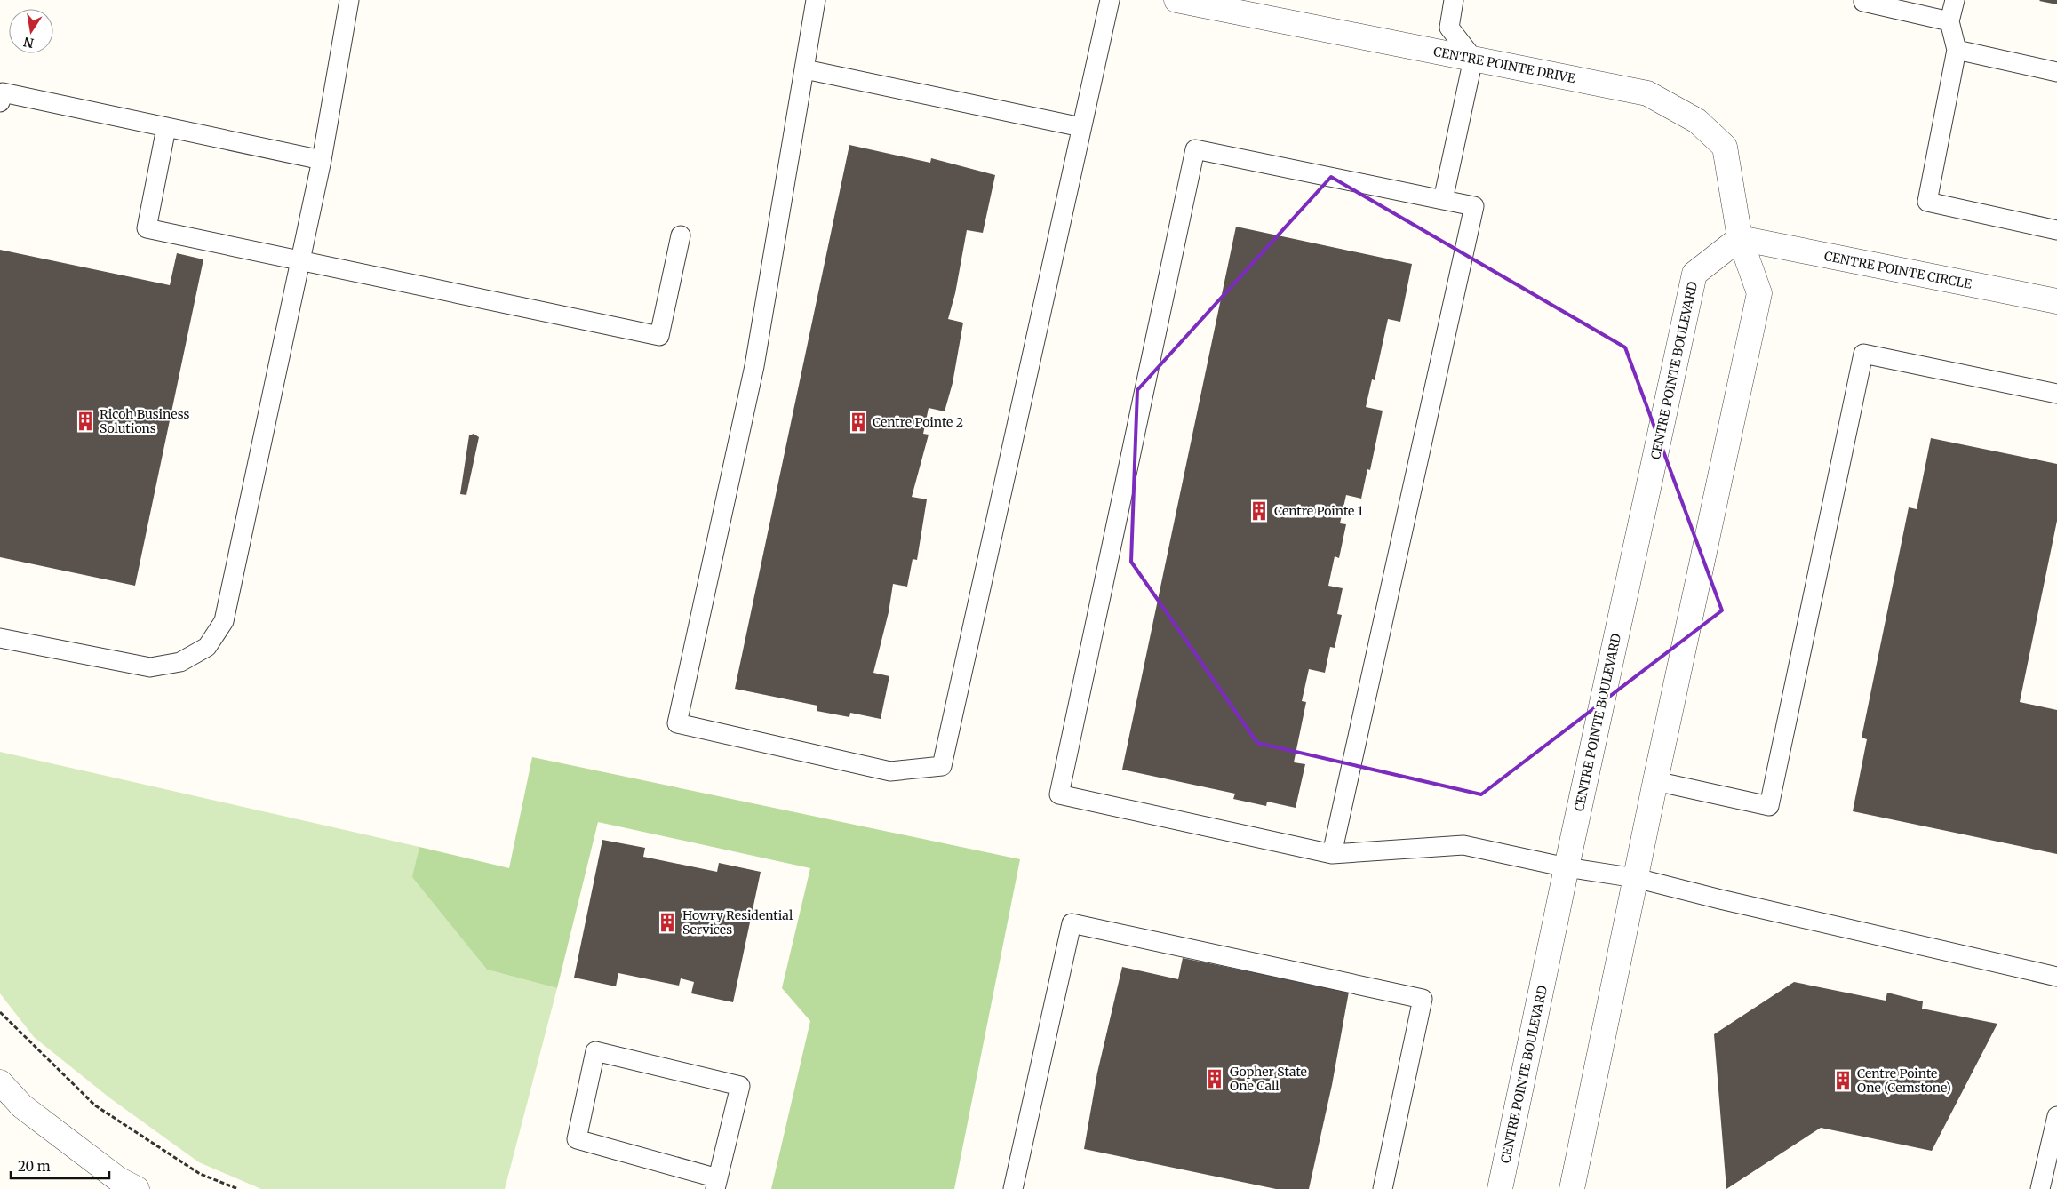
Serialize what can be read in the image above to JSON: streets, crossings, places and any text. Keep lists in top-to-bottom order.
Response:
{
  "streets": {
    "street": ["CENTRE POINTE DRIVE", "CENTRE POINTE CIRCLE", "CENTRE POINTE BOULEVARD"]
  },
  "crossings": [
    ["CENTRE POINTE DRIVE", "CENTRE POINTE CIRCLE"],
    ["CENTRE POINTE DRIVE", "CENTRE POINTE BOULEVARD"],
    ["CENTRE POINTE CIRCLE", "CENTRE POINTE BOULEVARD"]
  ],
  "places": {
    "building": [
      "Ricoh Business Solutions",
      "Centre Pointe 2",
      "Centre Pointe 1",
      "Howry Residential Services",
      "Gopher State One Call",
      "Centre Pointe One (Cemstone)"
    ]
  },
  "scale_bar": "20 m",
  "north": "bottom"
}
